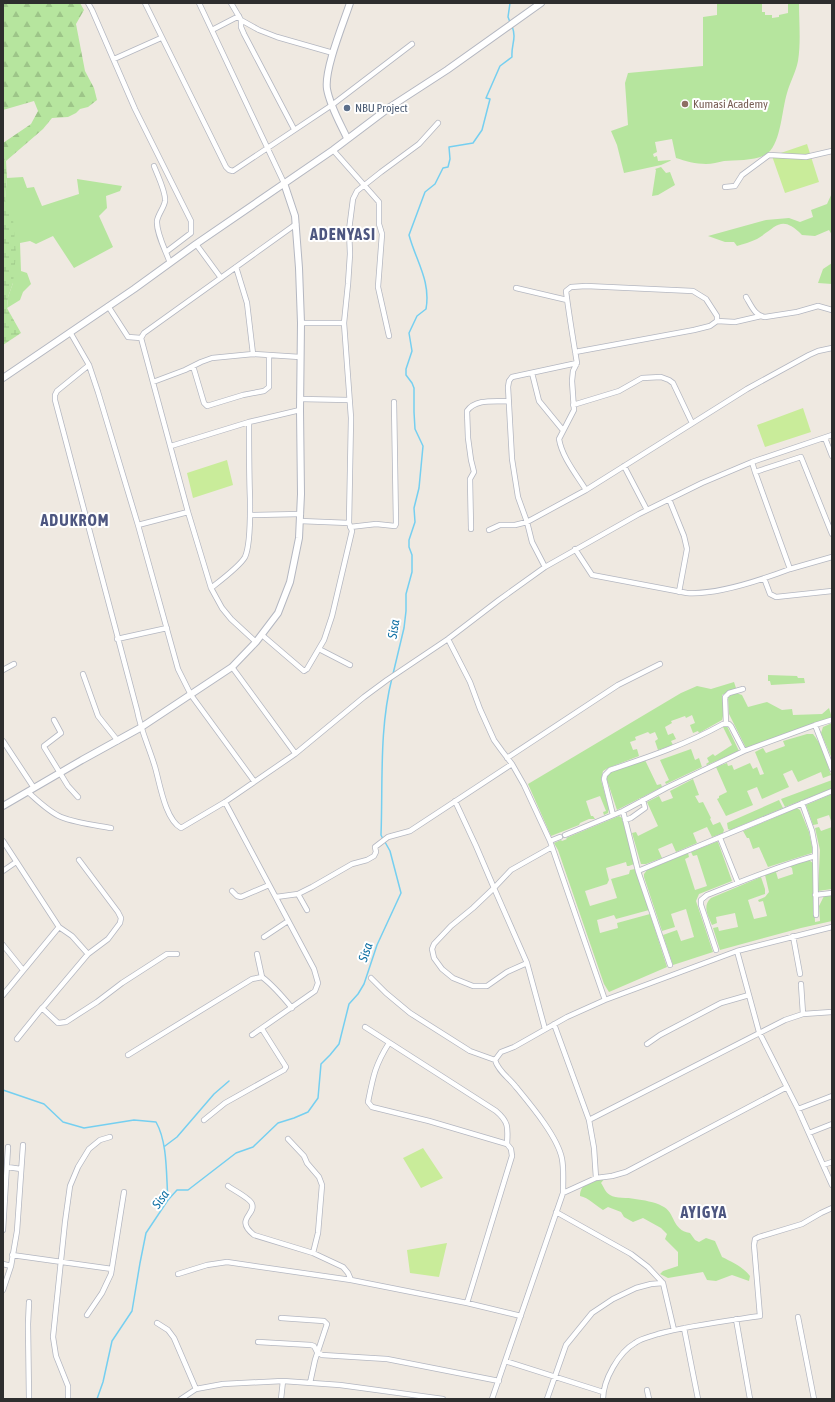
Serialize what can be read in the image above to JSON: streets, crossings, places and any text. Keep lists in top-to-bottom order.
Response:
{
  "districts": ["ADENYASI", "ADUKROM", "AYIGYA"],
  "water": ["Sisa"],
  "places": ["Kumasi Academy", "NBU Project"]
}
